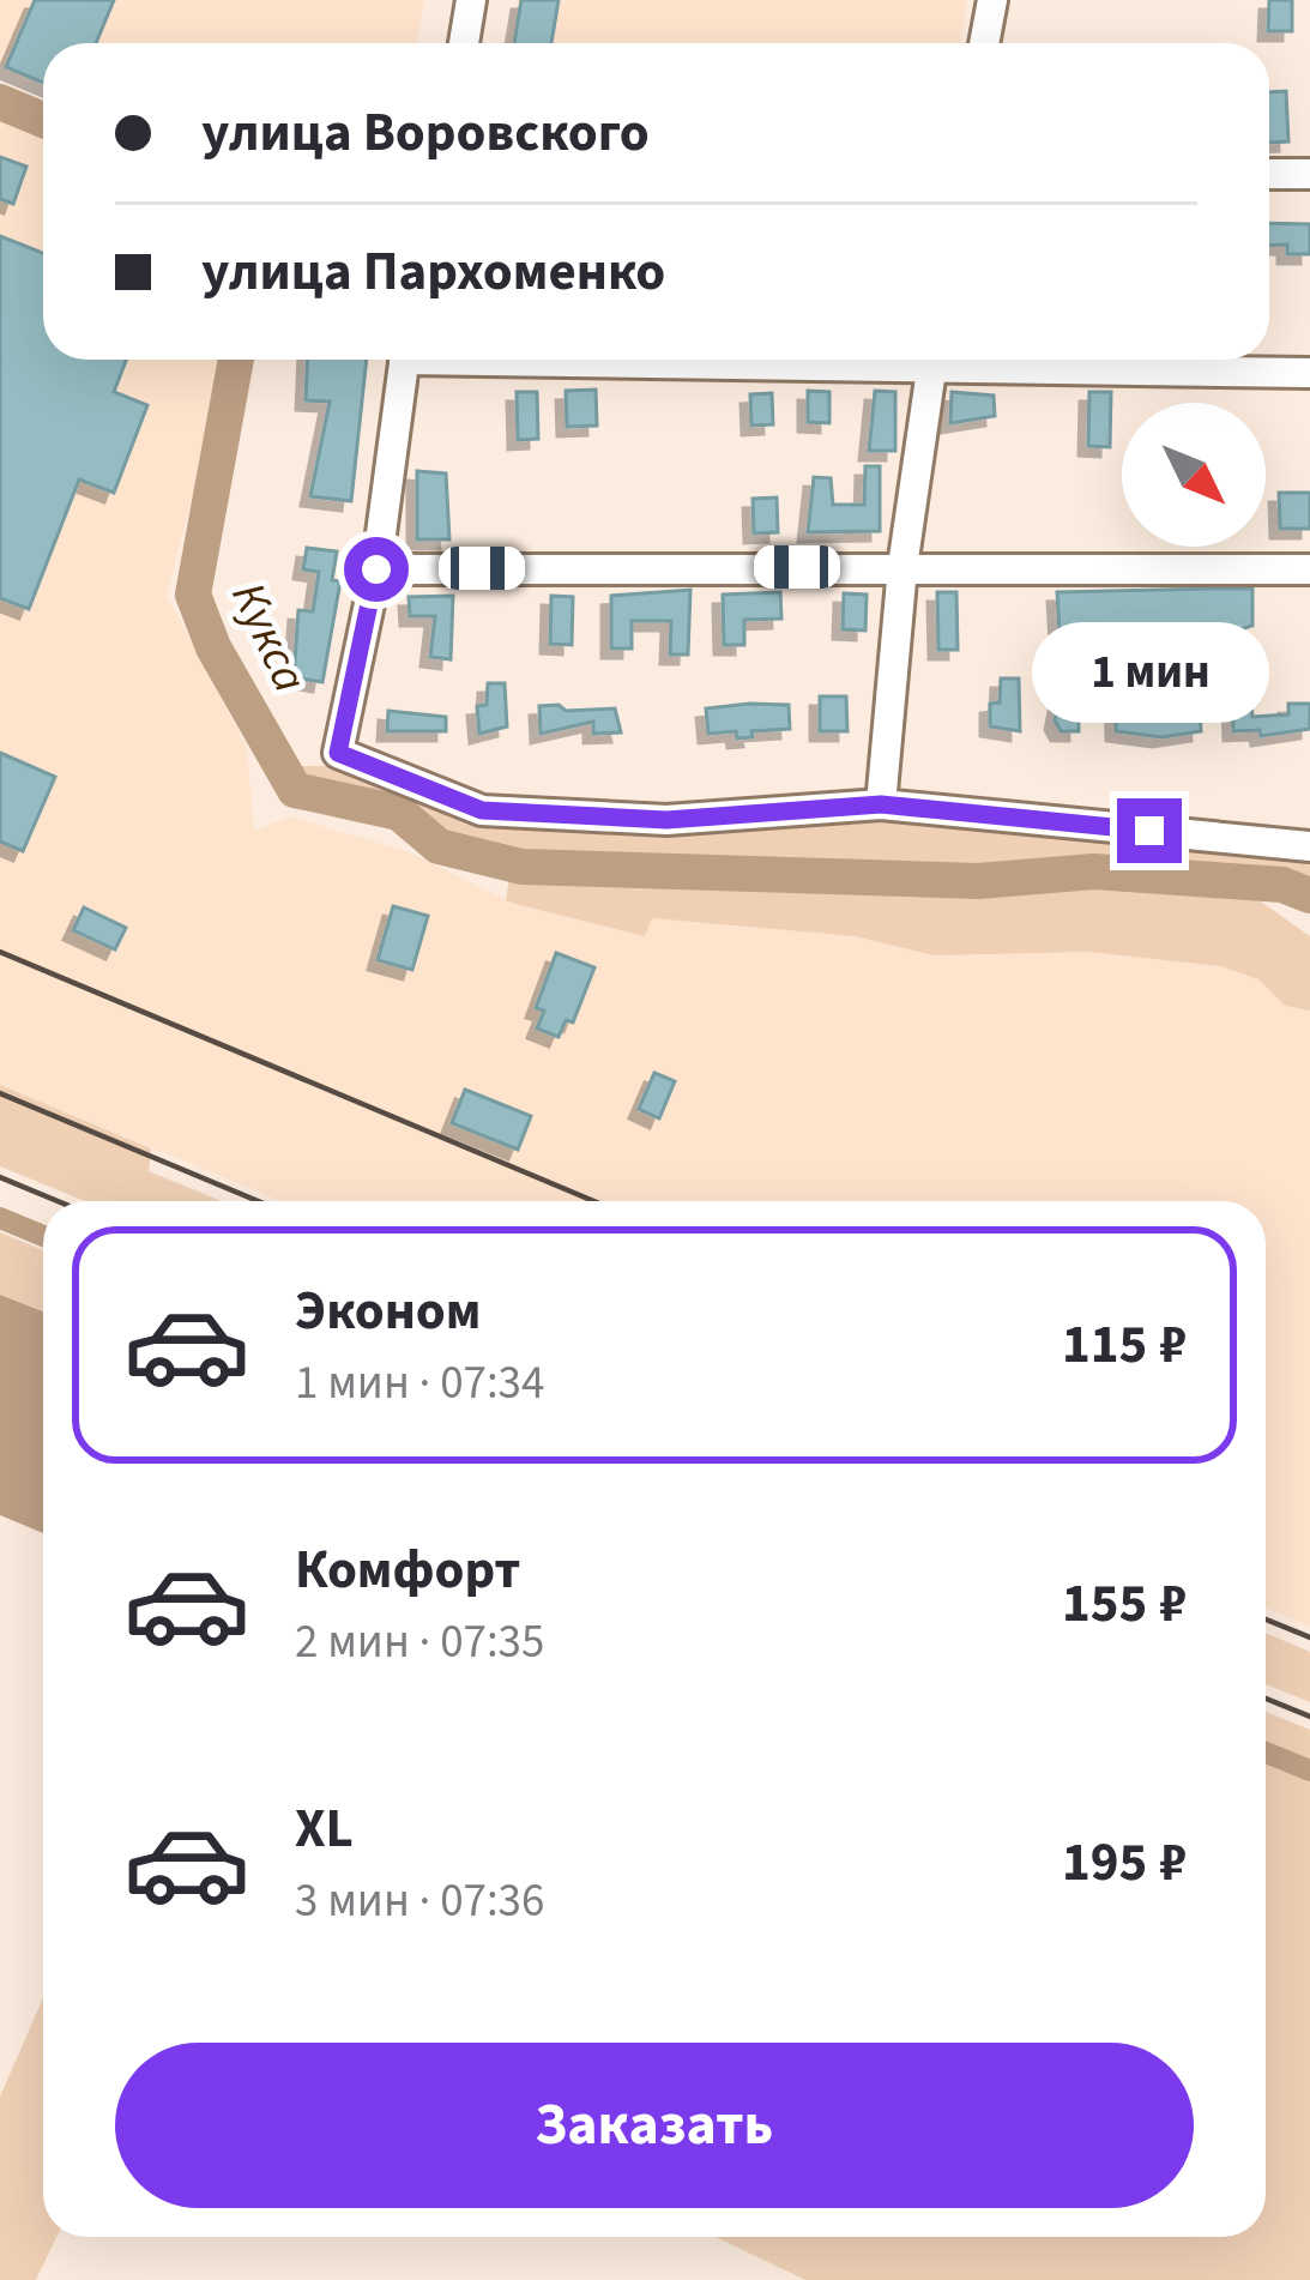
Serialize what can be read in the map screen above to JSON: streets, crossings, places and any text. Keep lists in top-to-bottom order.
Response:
{
  "water": ["Кукса"],
  "north": "bottom right",
  "page": {
    "banner": ["улица Воровского", "улица Пархоменко"],
    "bubble": "1 мин",
    "list": [
      {
        "name": "Эконом",
        "note": "1 мин · 07:34",
        "value": "115 ₽"
      },
      {
        "name": "Комфорт",
        "note": "2 мин · 07:35",
        "value": "155 ₽"
      },
      {
        "name": "XL",
        "note": "3 мин · 07:36",
        "value": "195 ₽"
      }
    ],
    "buttons": "Заказать"
  }
}
